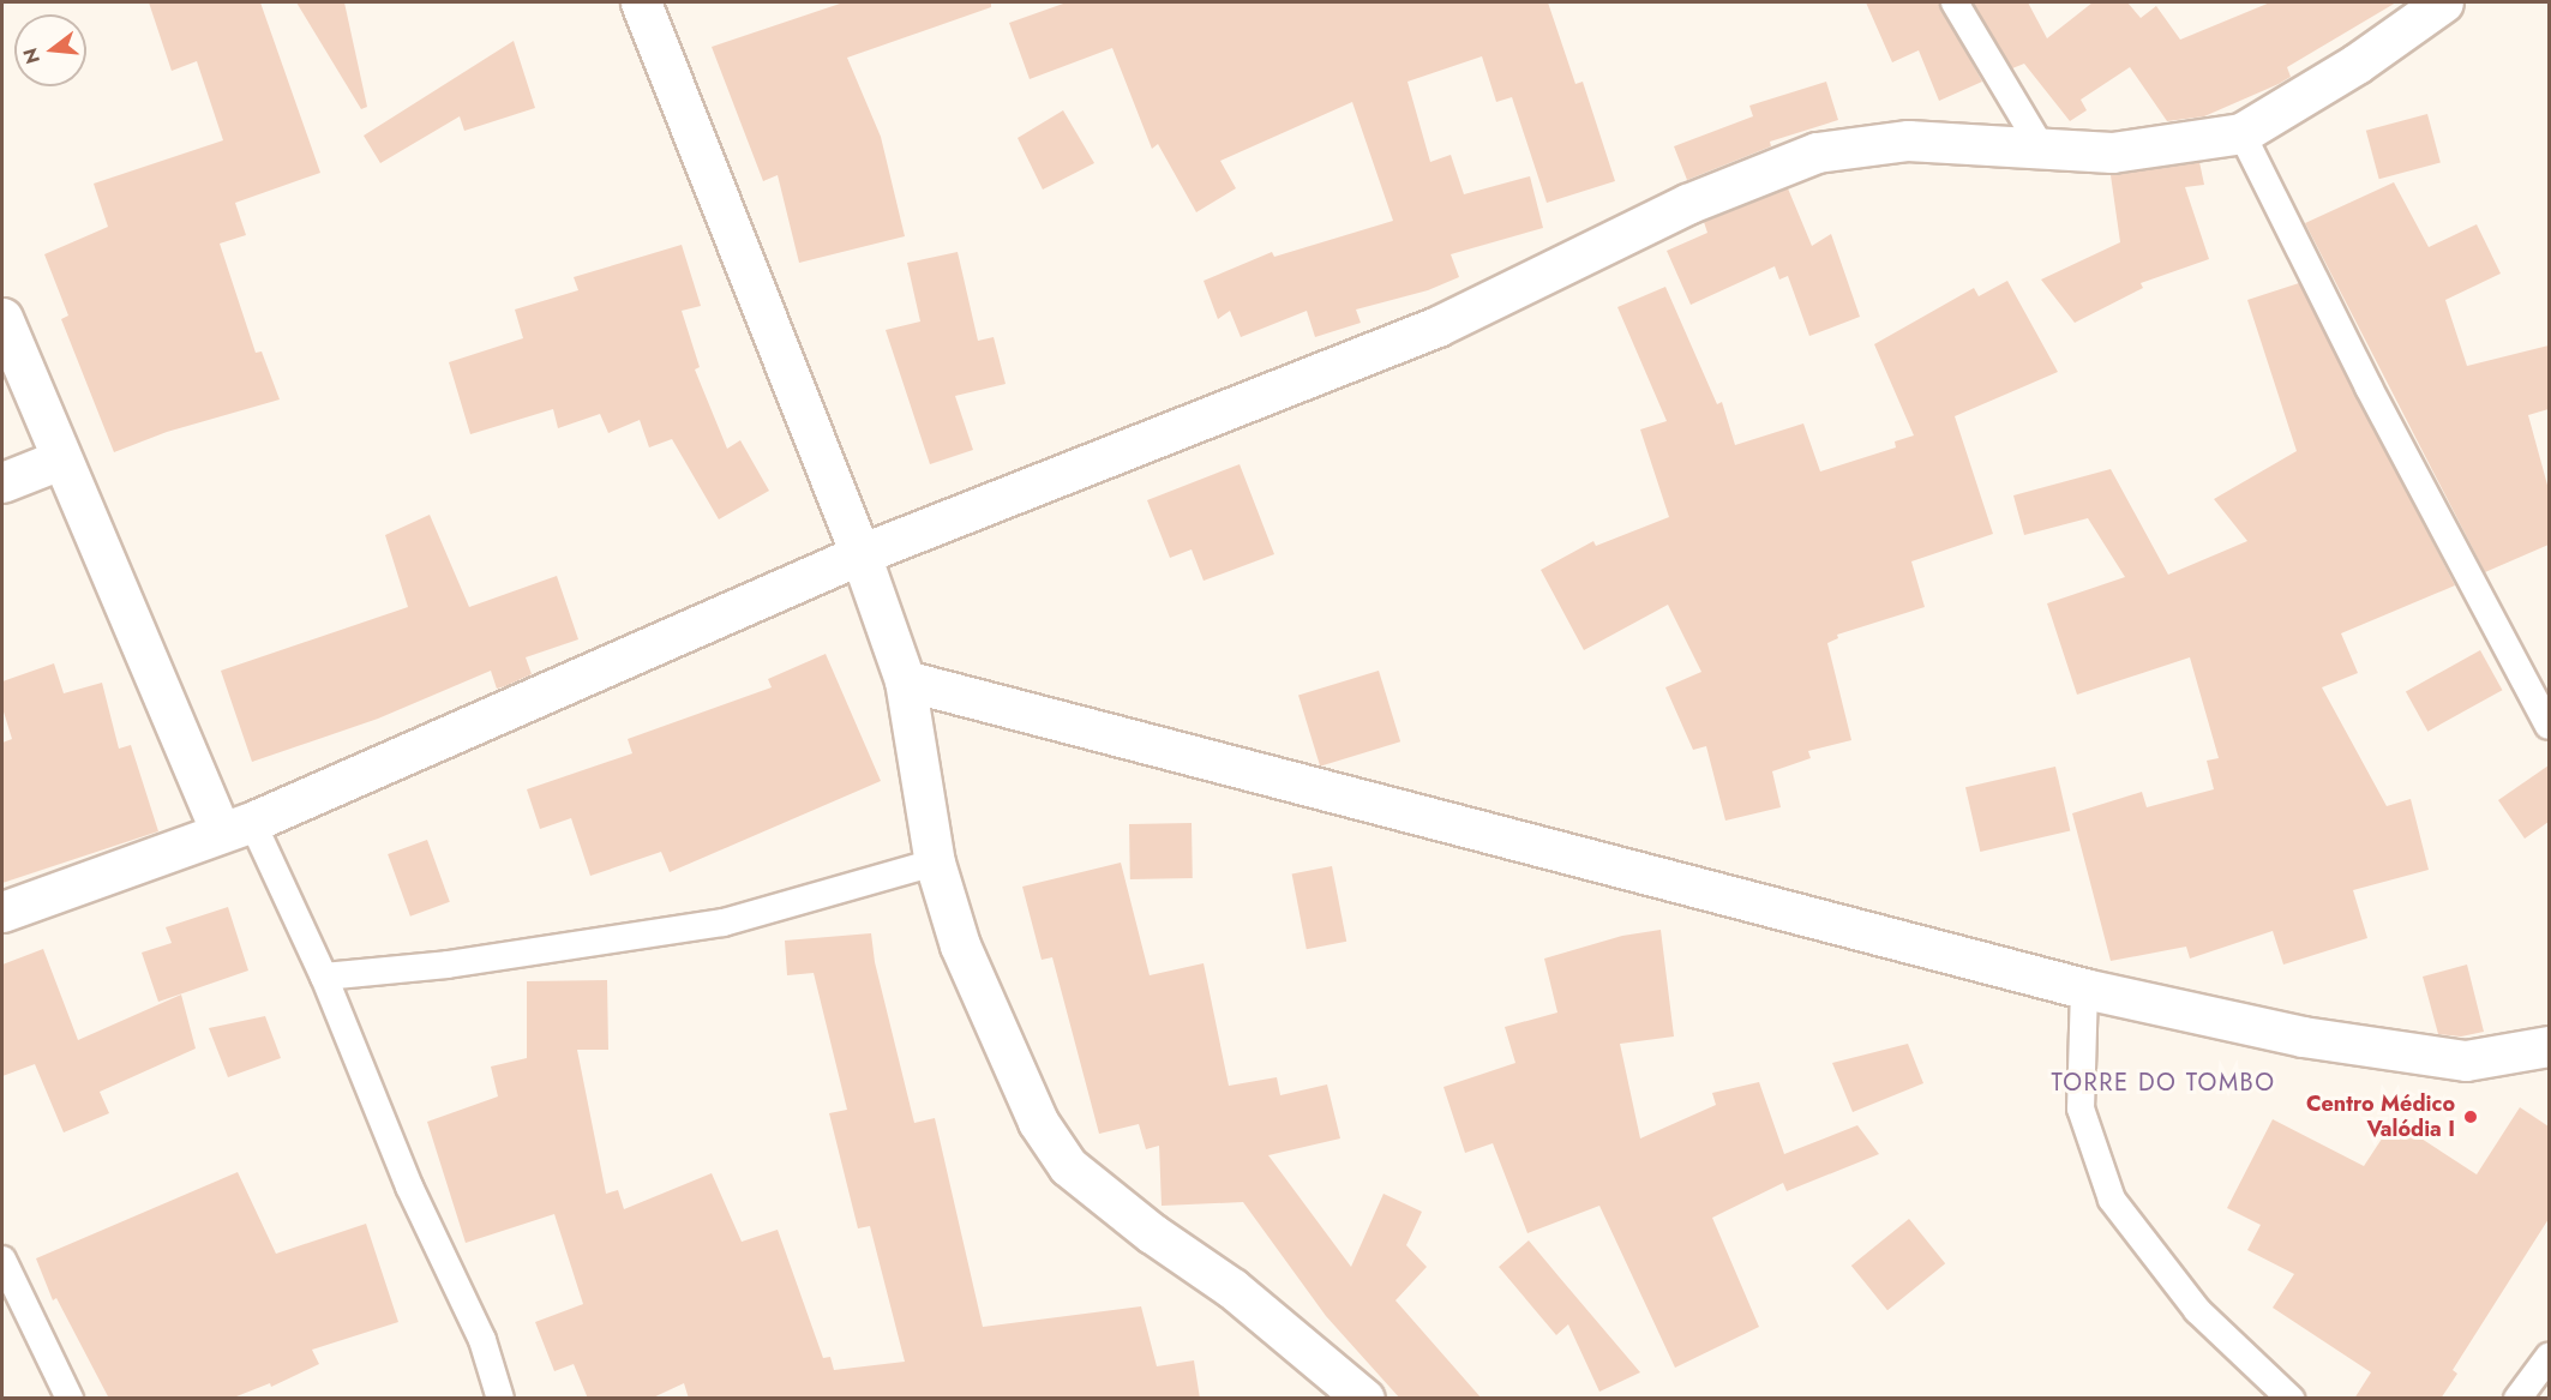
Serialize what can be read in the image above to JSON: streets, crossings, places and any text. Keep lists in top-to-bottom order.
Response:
{
  "districts": ["TORRE DO TOMBO"],
  "places": ["Centro Médico Valódia I"],
  "north": "left"
}
